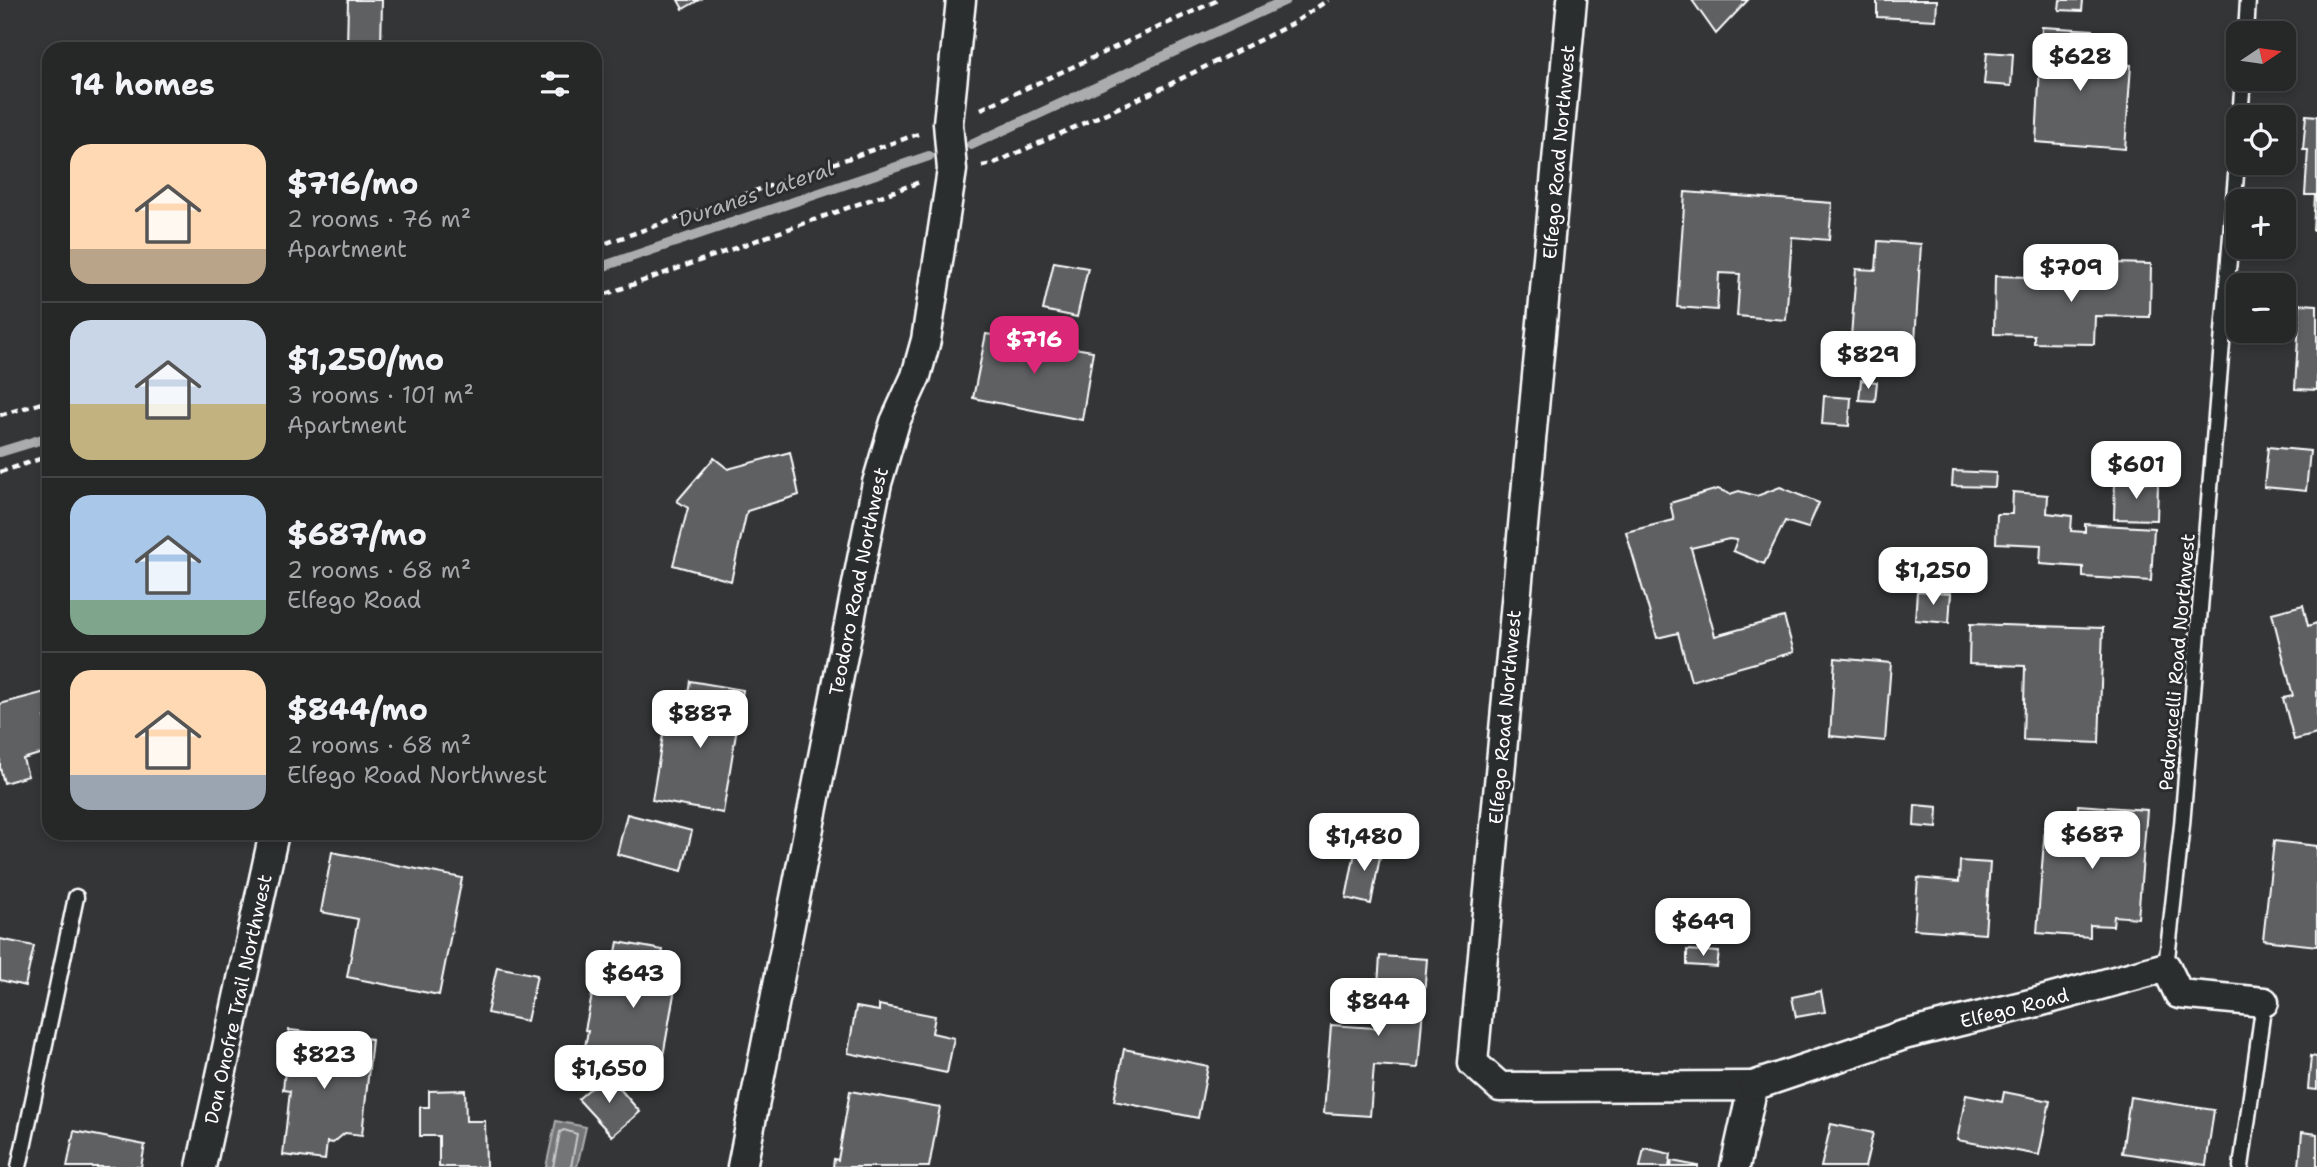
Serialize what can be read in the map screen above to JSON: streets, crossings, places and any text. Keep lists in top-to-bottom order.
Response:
{
  "streets": {
    "street": [
      "Elfego Road Northwest",
      "Teodoro Road Northwest",
      "Don Onofre Trail Northwest",
      "Elfego Road"
    ],
    "lane": ["Pedroncelli Road Northwest"]
  },
  "crossings": [
    ["Elfego Road Northwest", "Elfego Road"],
    ["Pedroncelli Road Northwest", "Elfego Road"]
  ],
  "water": ["Duranes Lateral"],
  "north": "right",
  "page": {
    "map_buttons": ["+", "−"],
    "price": [
      "$628",
      "$709",
      "$716",
      "$829",
      "$601",
      "$1,250",
      "$887",
      "$687",
      "$1,480",
      "$649",
      "$643",
      "$844",
      "$823",
      "$1,650"
    ],
    "heading": "14 homes",
    "list": [
      {
        "name": "$716/mo",
        "note": "2 rooms · 76 m² · Apartment"
      },
      {
        "name": "$1,250/mo",
        "note": "3 rooms · 101 m² · Apartment"
      },
      {
        "name": "$687/mo",
        "note": "2 rooms · 68 m² · Elfego Road"
      },
      {
        "name": "$844/mo",
        "note": "2 rooms · 68 m² · Elfego Road Northwest"
      }
    ]
  }
}
